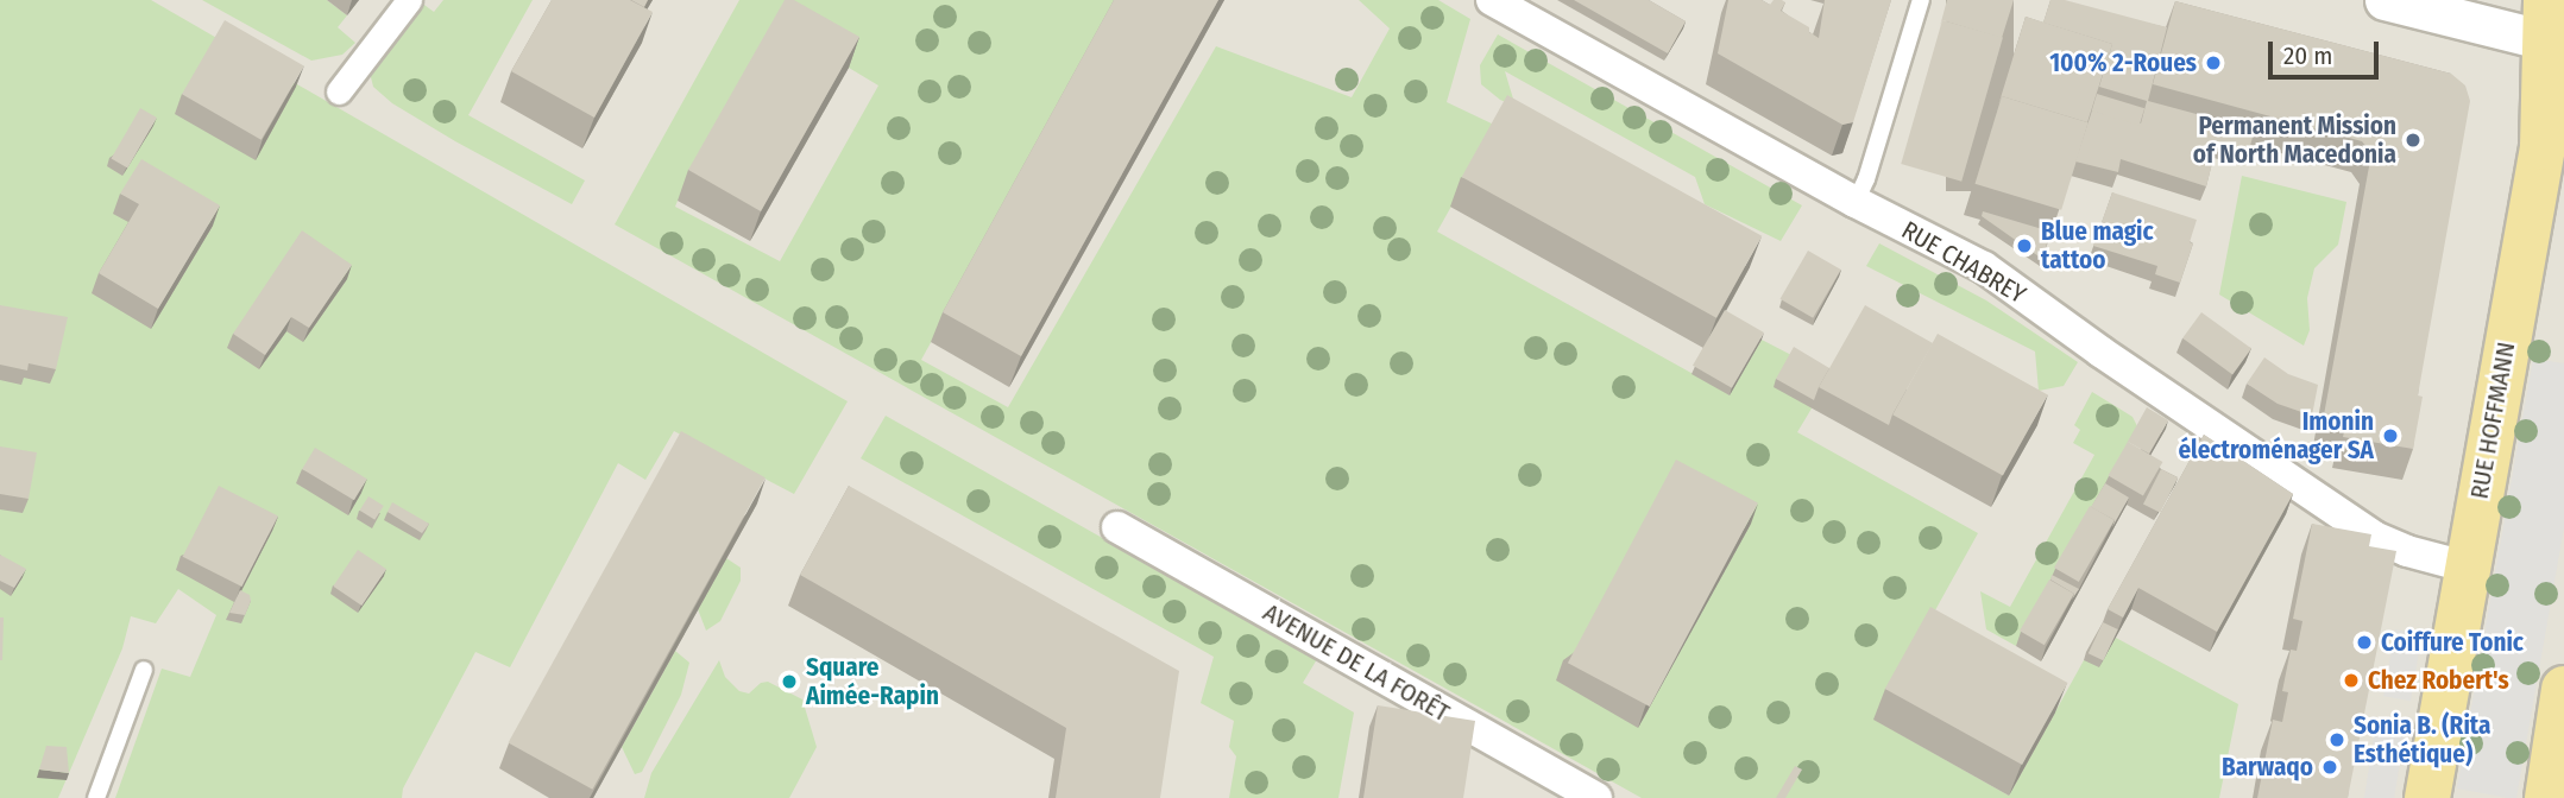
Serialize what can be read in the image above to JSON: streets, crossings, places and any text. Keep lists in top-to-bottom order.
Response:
{
  "streets": {
    "main road": ["RUE HOFFMANN"],
    "street": ["RUE CHABREY", "AVENUE DE LA FORÊT"]
  },
  "crossings": [
    ["RUE CHABREY", "RUE HOFFMANN"]
  ],
  "places": [
    "100% 2-Roues",
    "Permanent Mission of North Macedonia",
    "Blue magic tattoo",
    "Imonin électroménager SA",
    "Coiffure Tonic",
    "Chez Robert's",
    "Square Aimée-Rapin",
    "Sonia B. (Rita Esthétique)",
    "Barwaqo"
  ],
  "scale_bar": "20 m"
}
